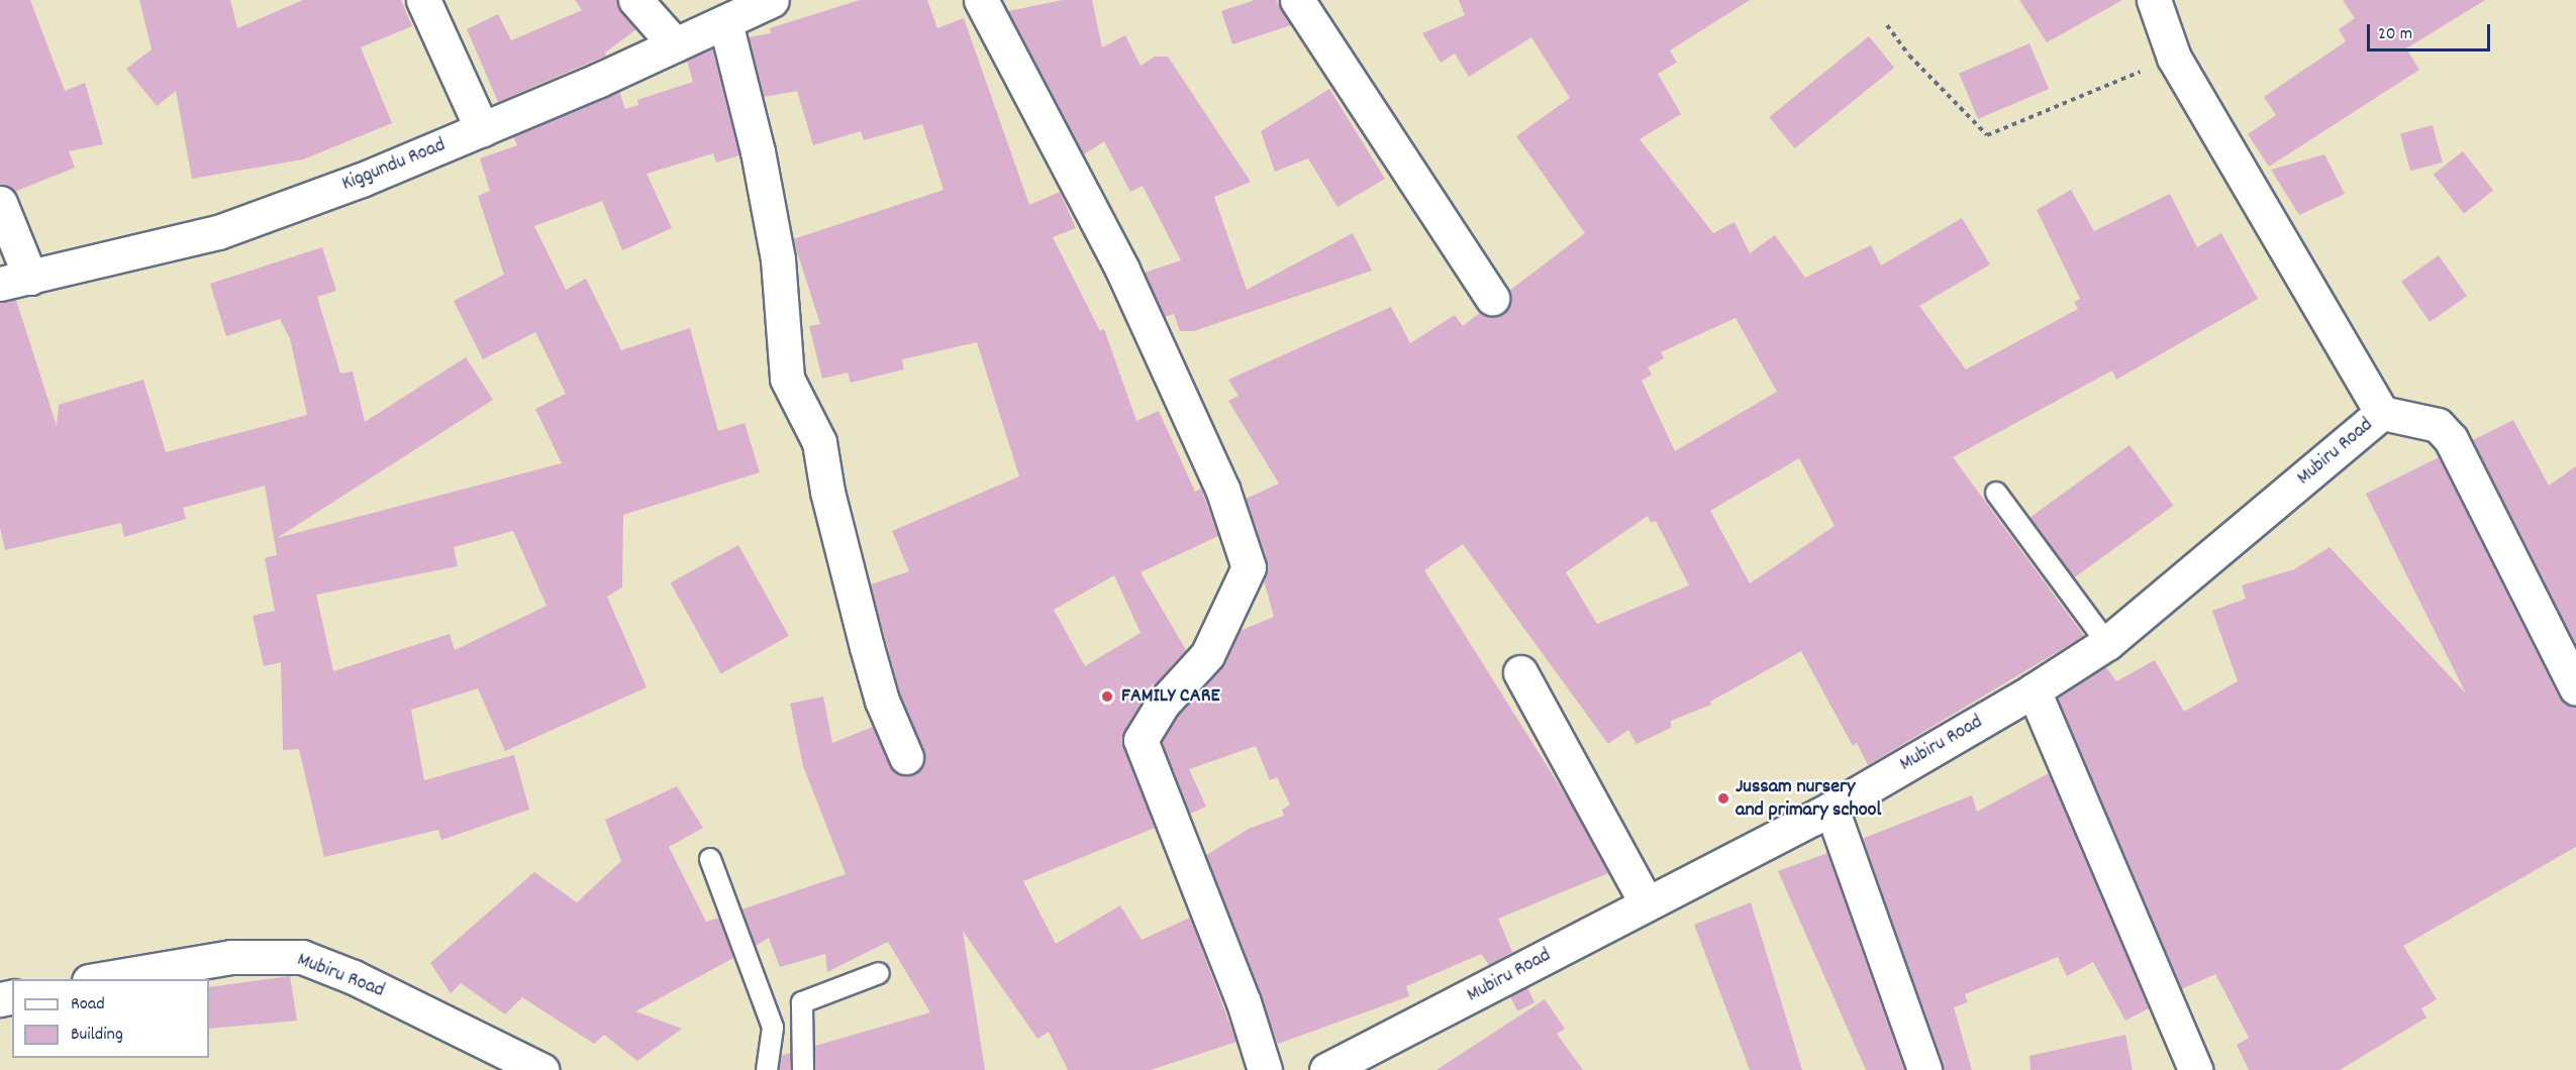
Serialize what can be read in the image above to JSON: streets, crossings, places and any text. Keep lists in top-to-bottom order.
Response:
{
  "streets": {
    "street": ["Kiggundu Road", "Mubiru Road"]
  },
  "places": ["FAMILY CARE", "Jussam nursery and primary school"],
  "legend": ["Road", "Building"],
  "scale_bar": "20 m"
}
